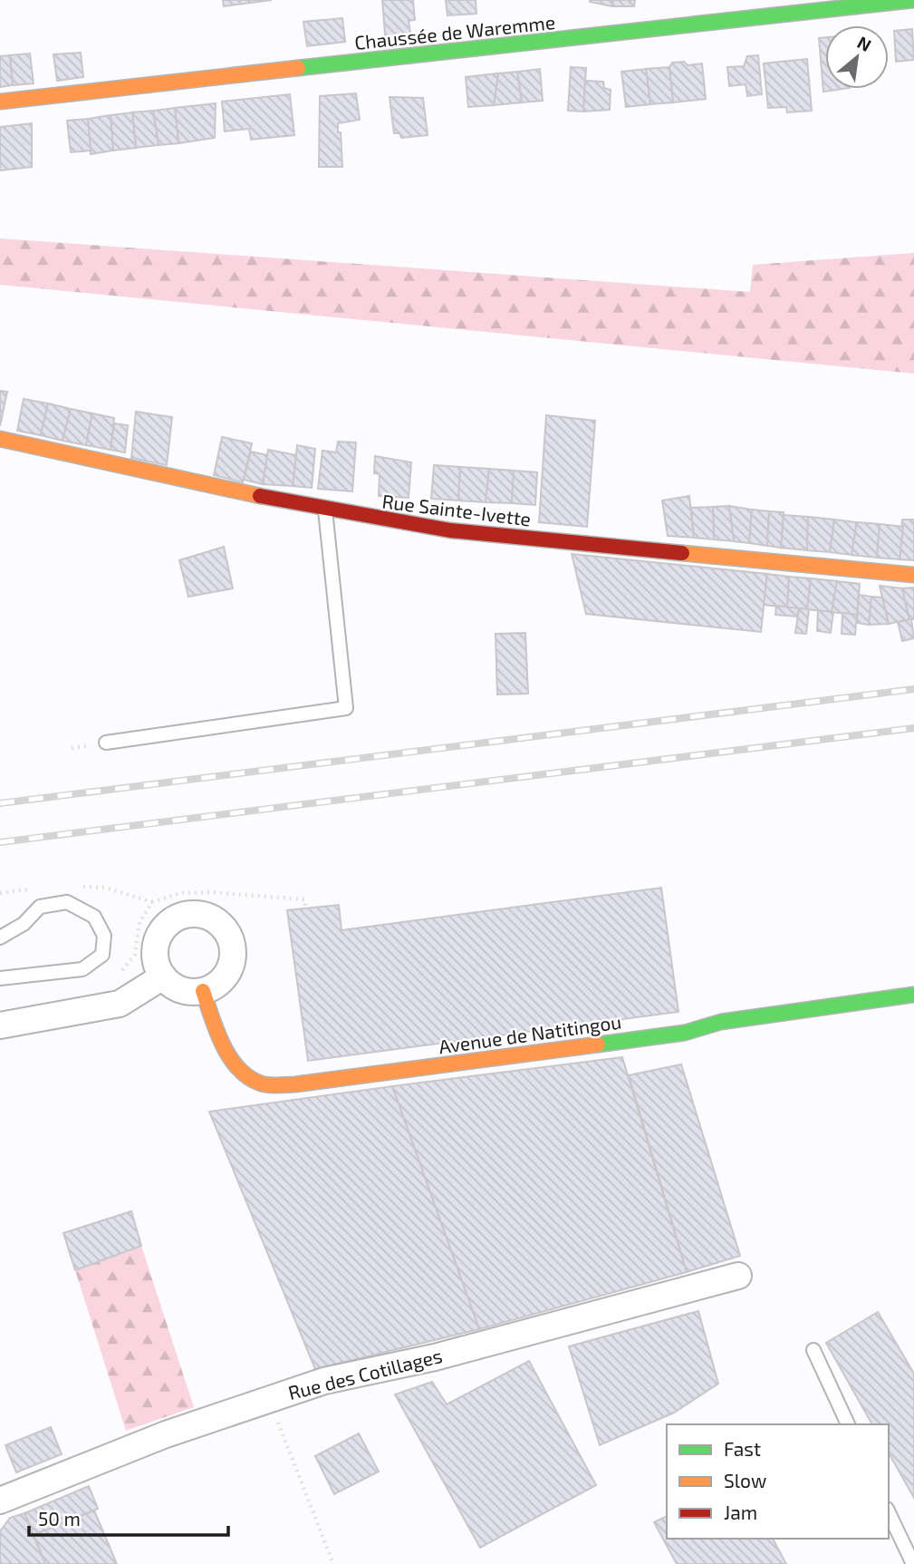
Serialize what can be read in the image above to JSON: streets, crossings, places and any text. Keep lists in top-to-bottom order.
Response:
{
  "streets": {
    "street": [
      "Chaussée de Waremme",
      "Rue Sainte-Ivette",
      "Avenue de Natitingou",
      "Rue des Cotillages"
    ]
  },
  "legend": ["Fast", "Slow", "Jam"],
  "scale_bar": "50 m",
  "north": "top right"
}
